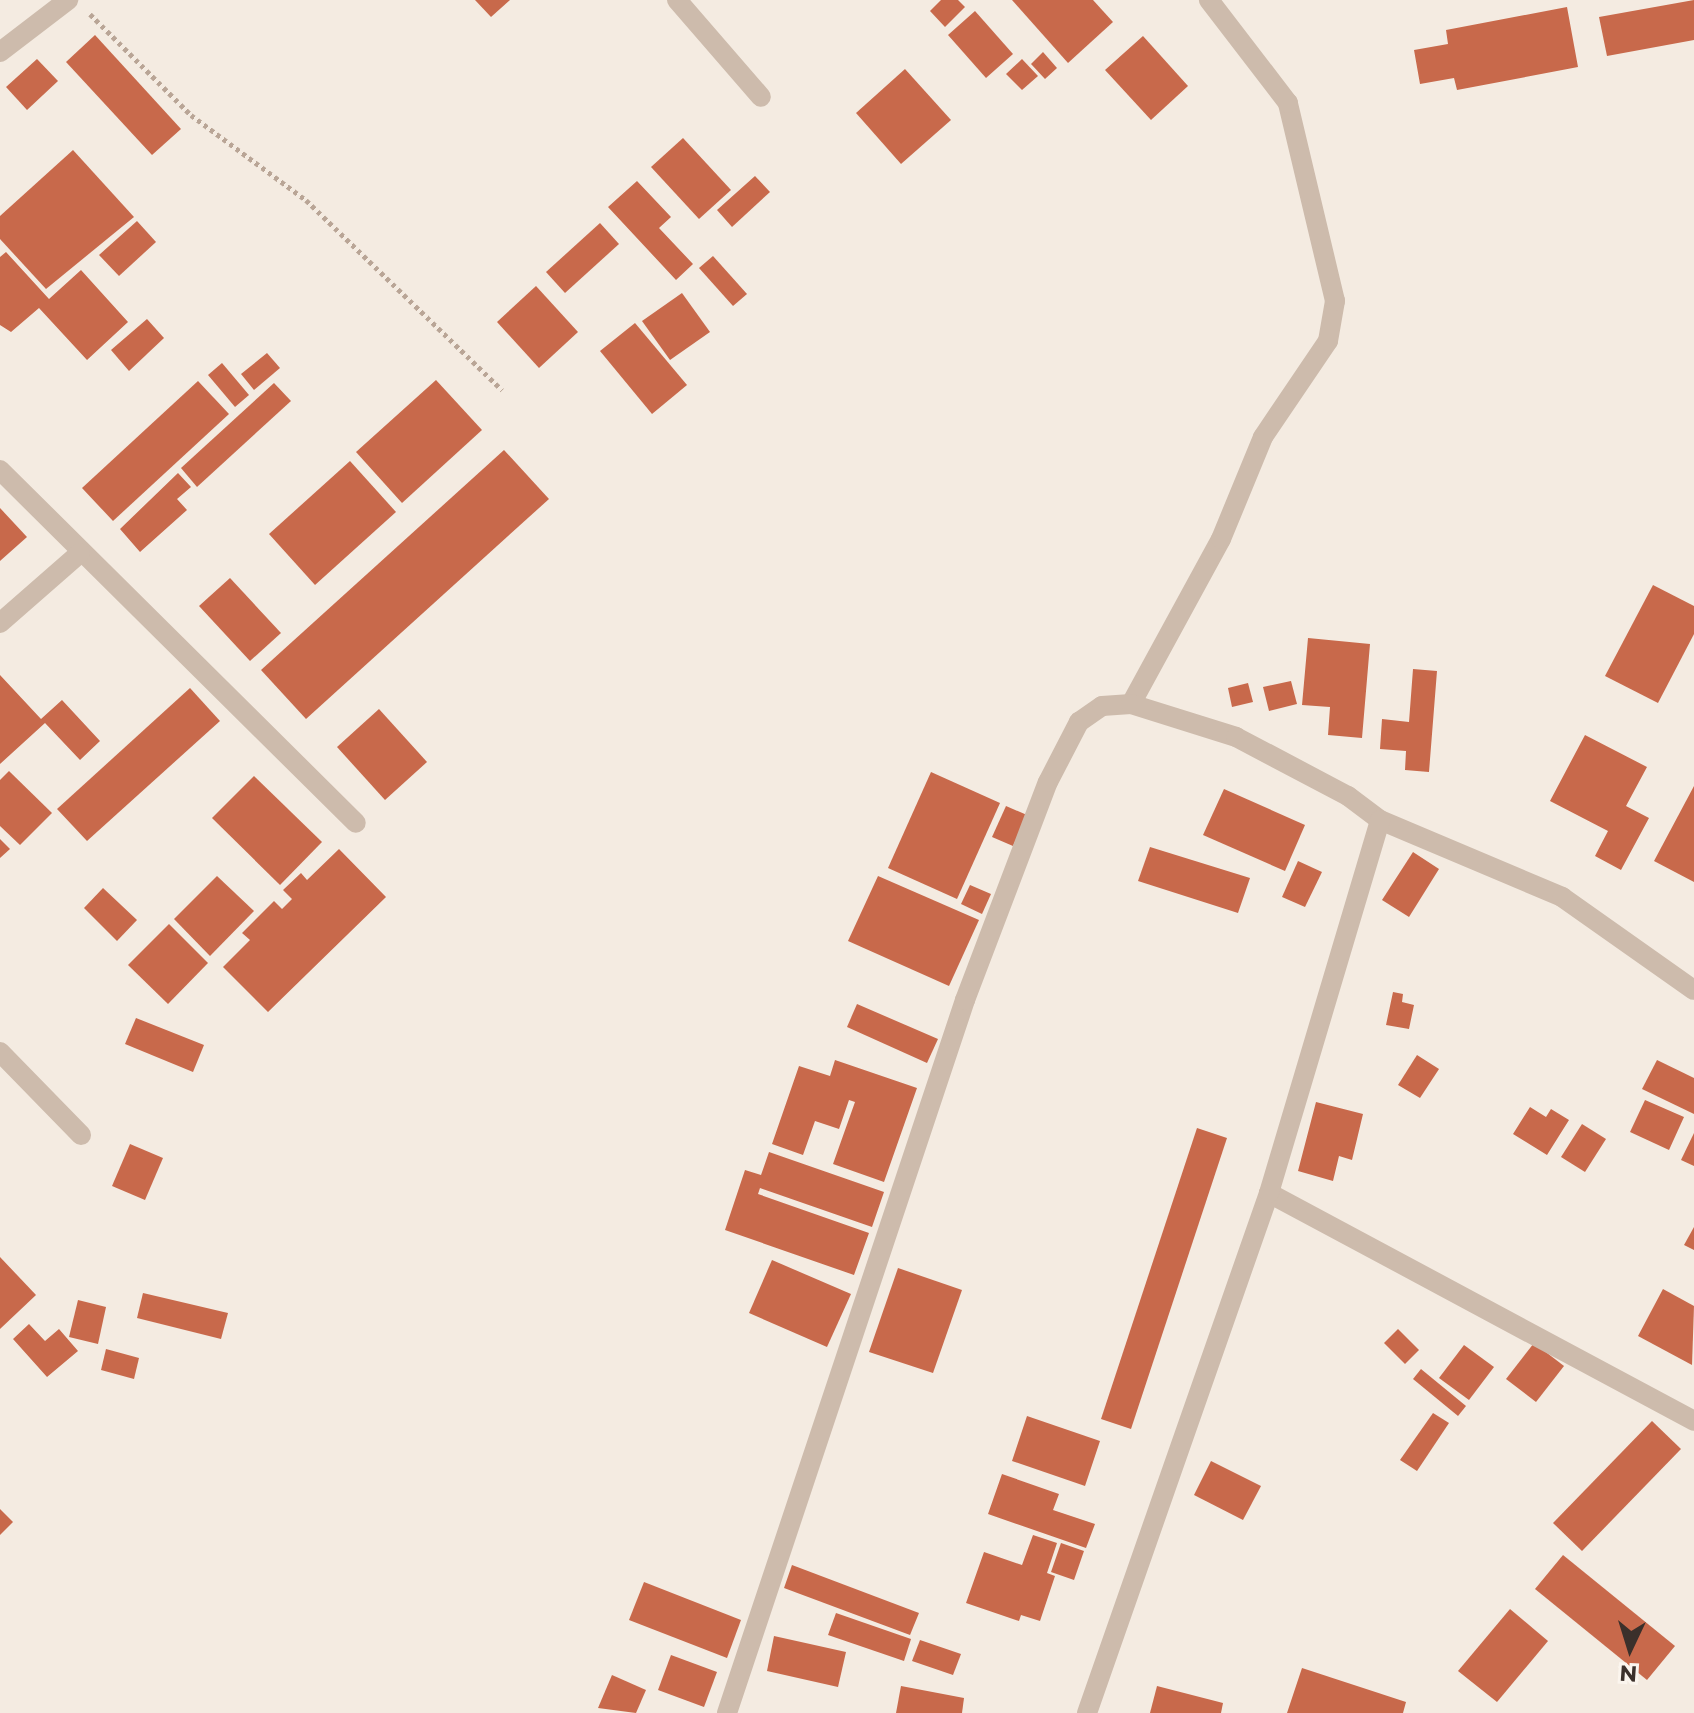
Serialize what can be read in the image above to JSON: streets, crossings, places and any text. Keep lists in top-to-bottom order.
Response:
{
  "north": "bottom"
}
